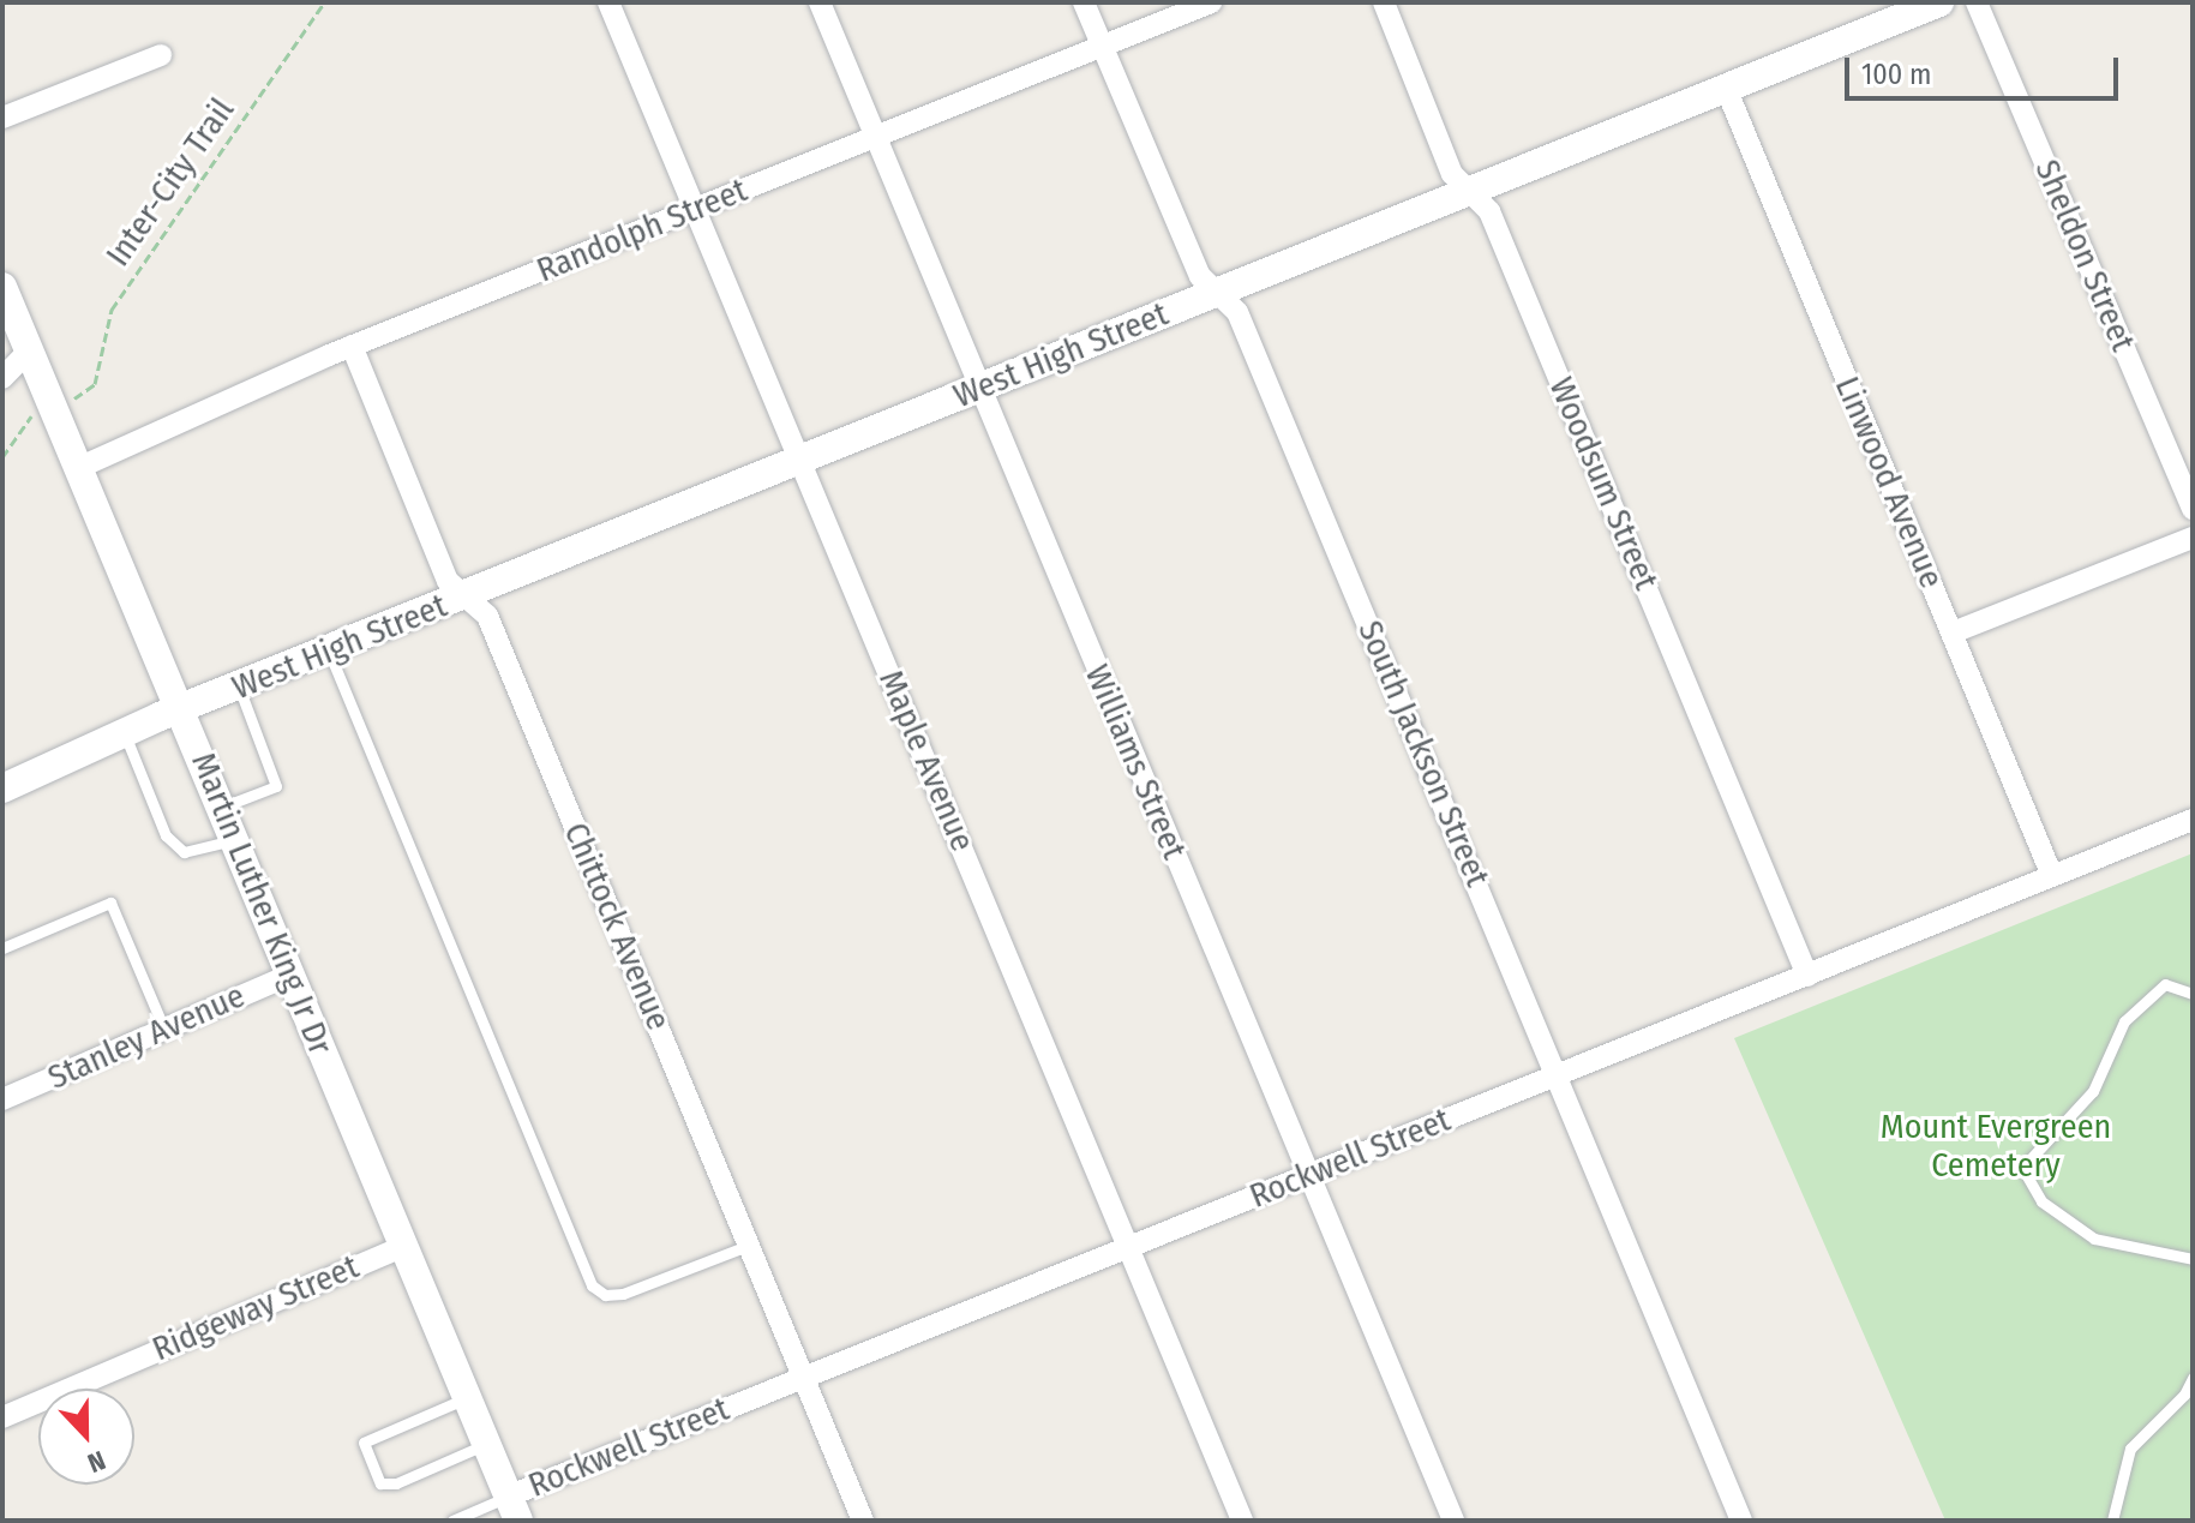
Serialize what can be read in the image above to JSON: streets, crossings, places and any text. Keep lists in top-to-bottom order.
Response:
{
  "streets": {
    "street": [
      "Randolph Street",
      "Sheldon Street",
      "West High Street",
      "Linwood Avenue",
      "Woodsum Street",
      "South Jackson Street",
      "Maple Avenue",
      "Williams Street",
      "Martin Luther King Jr Dr",
      "Chittock Avenue",
      "Stanley Avenue",
      "Rockwell Street",
      "Ridgeway Street"
    ],
    "path": ["Inter-City Trail"]
  },
  "crossings": [
    ["Randolph Street", "South Jackson Street"],
    ["Randolph Street", "Maple Avenue"],
    ["Randolph Street", "Williams Street"],
    ["Randolph Street", "Martin Luther King Jr Dr"],
    ["Randolph Street", "Chittock Avenue"],
    ["West High Street", "Linwood Avenue"],
    ["West High Street", "Woodsum Street"],
    ["West High Street", "South Jackson Street"],
    ["West High Street", "Maple Avenue"],
    ["West High Street", "Williams Street"],
    ["West High Street", "Martin Luther King Jr Dr"],
    ["West High Street", "Chittock Avenue"],
    ["Linwood Avenue", "Rockwell Street"],
    ["Woodsum Street", "Rockwell Street"],
    ["South Jackson Street", "Rockwell Street"],
    ["Maple Avenue", "Rockwell Street"],
    ["Williams Street", "Rockwell Street"],
    ["Martin Luther King Jr Dr", "Stanley Avenue"],
    ["Martin Luther King Jr Dr", "Rockwell Street"],
    ["Martin Luther King Jr Dr", "Ridgeway Street"],
    ["Chittock Avenue", "Rockwell Street"]
  ],
  "parks": ["Mount Evergreen Cemetery"],
  "scale_bar": "100 m",
  "north": "bottom"
}
